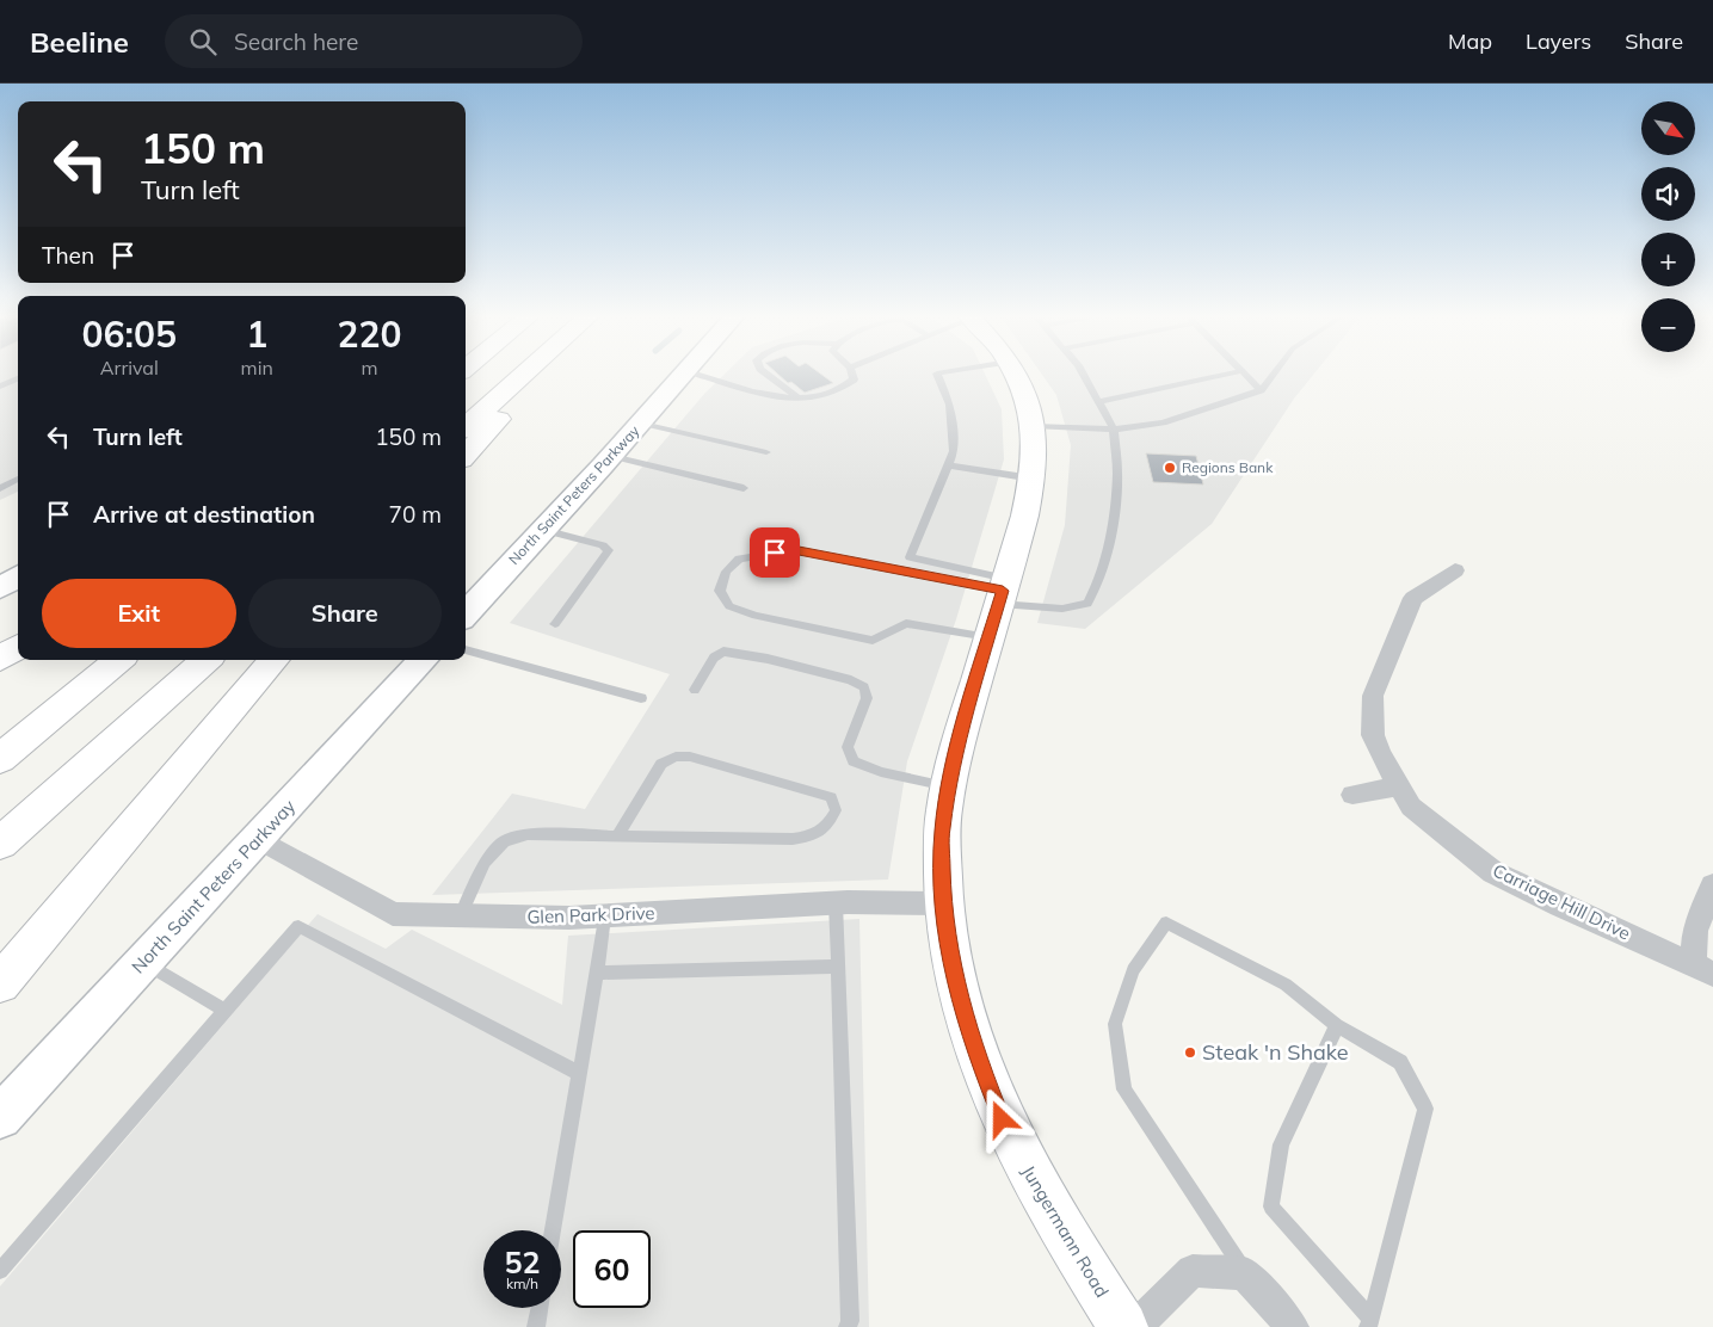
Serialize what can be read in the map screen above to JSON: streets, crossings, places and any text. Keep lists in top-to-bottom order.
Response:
{
  "streets": {
    "main road": ["North Saint Peters Parkway", "Jungermann Road"],
    "street": ["Carriage Hill Drive", "Glen Park Drive"]
  },
  "crossings": [
    ["North Saint Peters Parkway", "Glen Park Drive"],
    ["Glen Park Drive", "Jungermann Road"]
  ],
  "places": ["Regions Bank", "Steak 'n Shake"],
  "north": "bottom right",
  "page": {
    "header": "Beeline",
    "search": "Search here",
    "nav": ["Map", "Layers", "Share"],
    "map_buttons": ["+", "−"],
    "turn": ["150 m", "Turn left"],
    "then": "Then",
    "eta": [
      "06:05",
      "Arrival",
      "1",
      "min",
      "220",
      "m"
    ],
    "list": [
      {
        "name": "Turn left",
        "value": "150 m"
      },
      {
        "name": "Arrive at destination",
        "value": "70 m"
      }
    ],
    "buttons": ["Exit", "Share"],
    "speed": "52 km/h",
    "limit": "60"
  }
}
